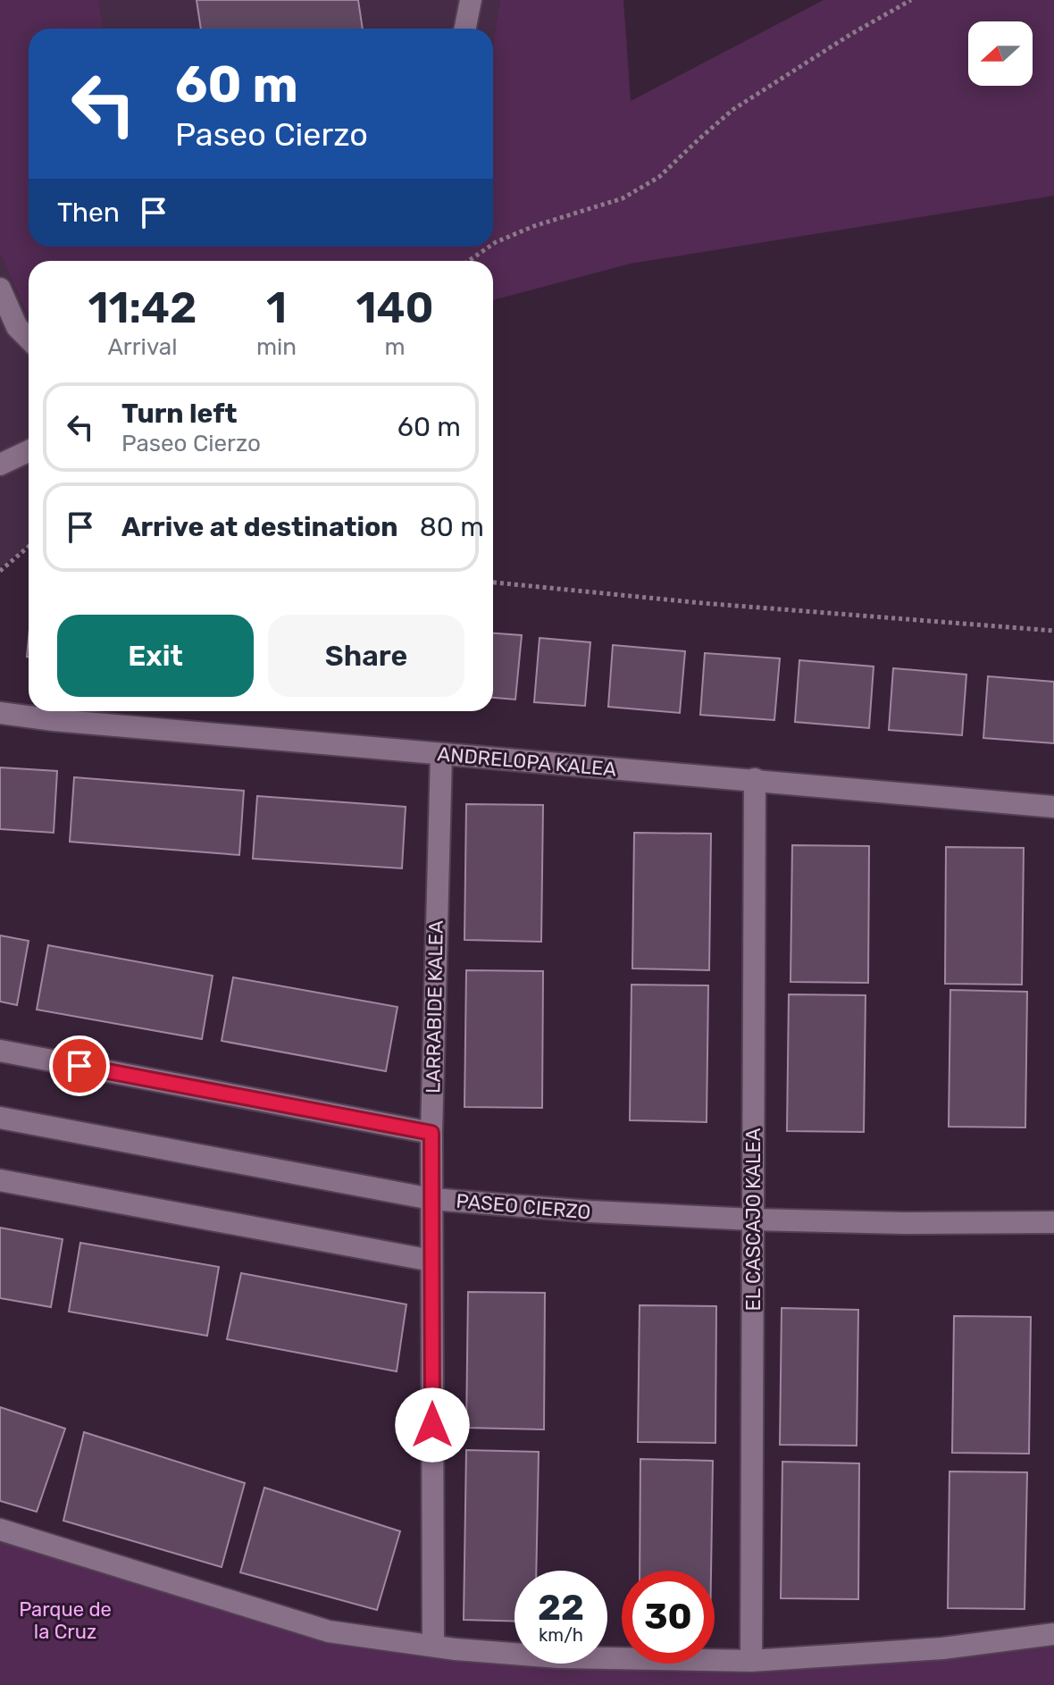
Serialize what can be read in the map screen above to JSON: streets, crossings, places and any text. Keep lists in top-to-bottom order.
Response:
{
  "streets": {
    "street": [
      "ANDRELOPA KALEA",
      "LARRABIDE KALEA",
      "PASEO CIERZO",
      "EL CASCAJO KALEA"
    ]
  },
  "crossings": [
    ["ANDRELOPA KALEA", "LARRABIDE KALEA"],
    ["ANDRELOPA KALEA", "EL CASCAJO KALEA"],
    ["LARRABIDE KALEA", "PASEO CIERZO"],
    ["PASEO CIERZO", "EL CASCAJO KALEA"]
  ],
  "parks": ["Parque de la Cruz"],
  "north": "left",
  "page": {
    "turn": ["60 m", "Paseo Cierzo"],
    "then": "Then",
    "eta": [
      "11:42",
      "Arrival",
      "1",
      "min",
      "140",
      "m"
    ],
    "list": [
      {
        "name": "Turn left",
        "note": "Paseo Cierzo",
        "value": "60 m"
      },
      {
        "name": "Arrive at destination",
        "value": "80 m"
      }
    ],
    "buttons": ["Exit", "Share"],
    "speed": "22 km/h",
    "limit": "30"
  }
}
